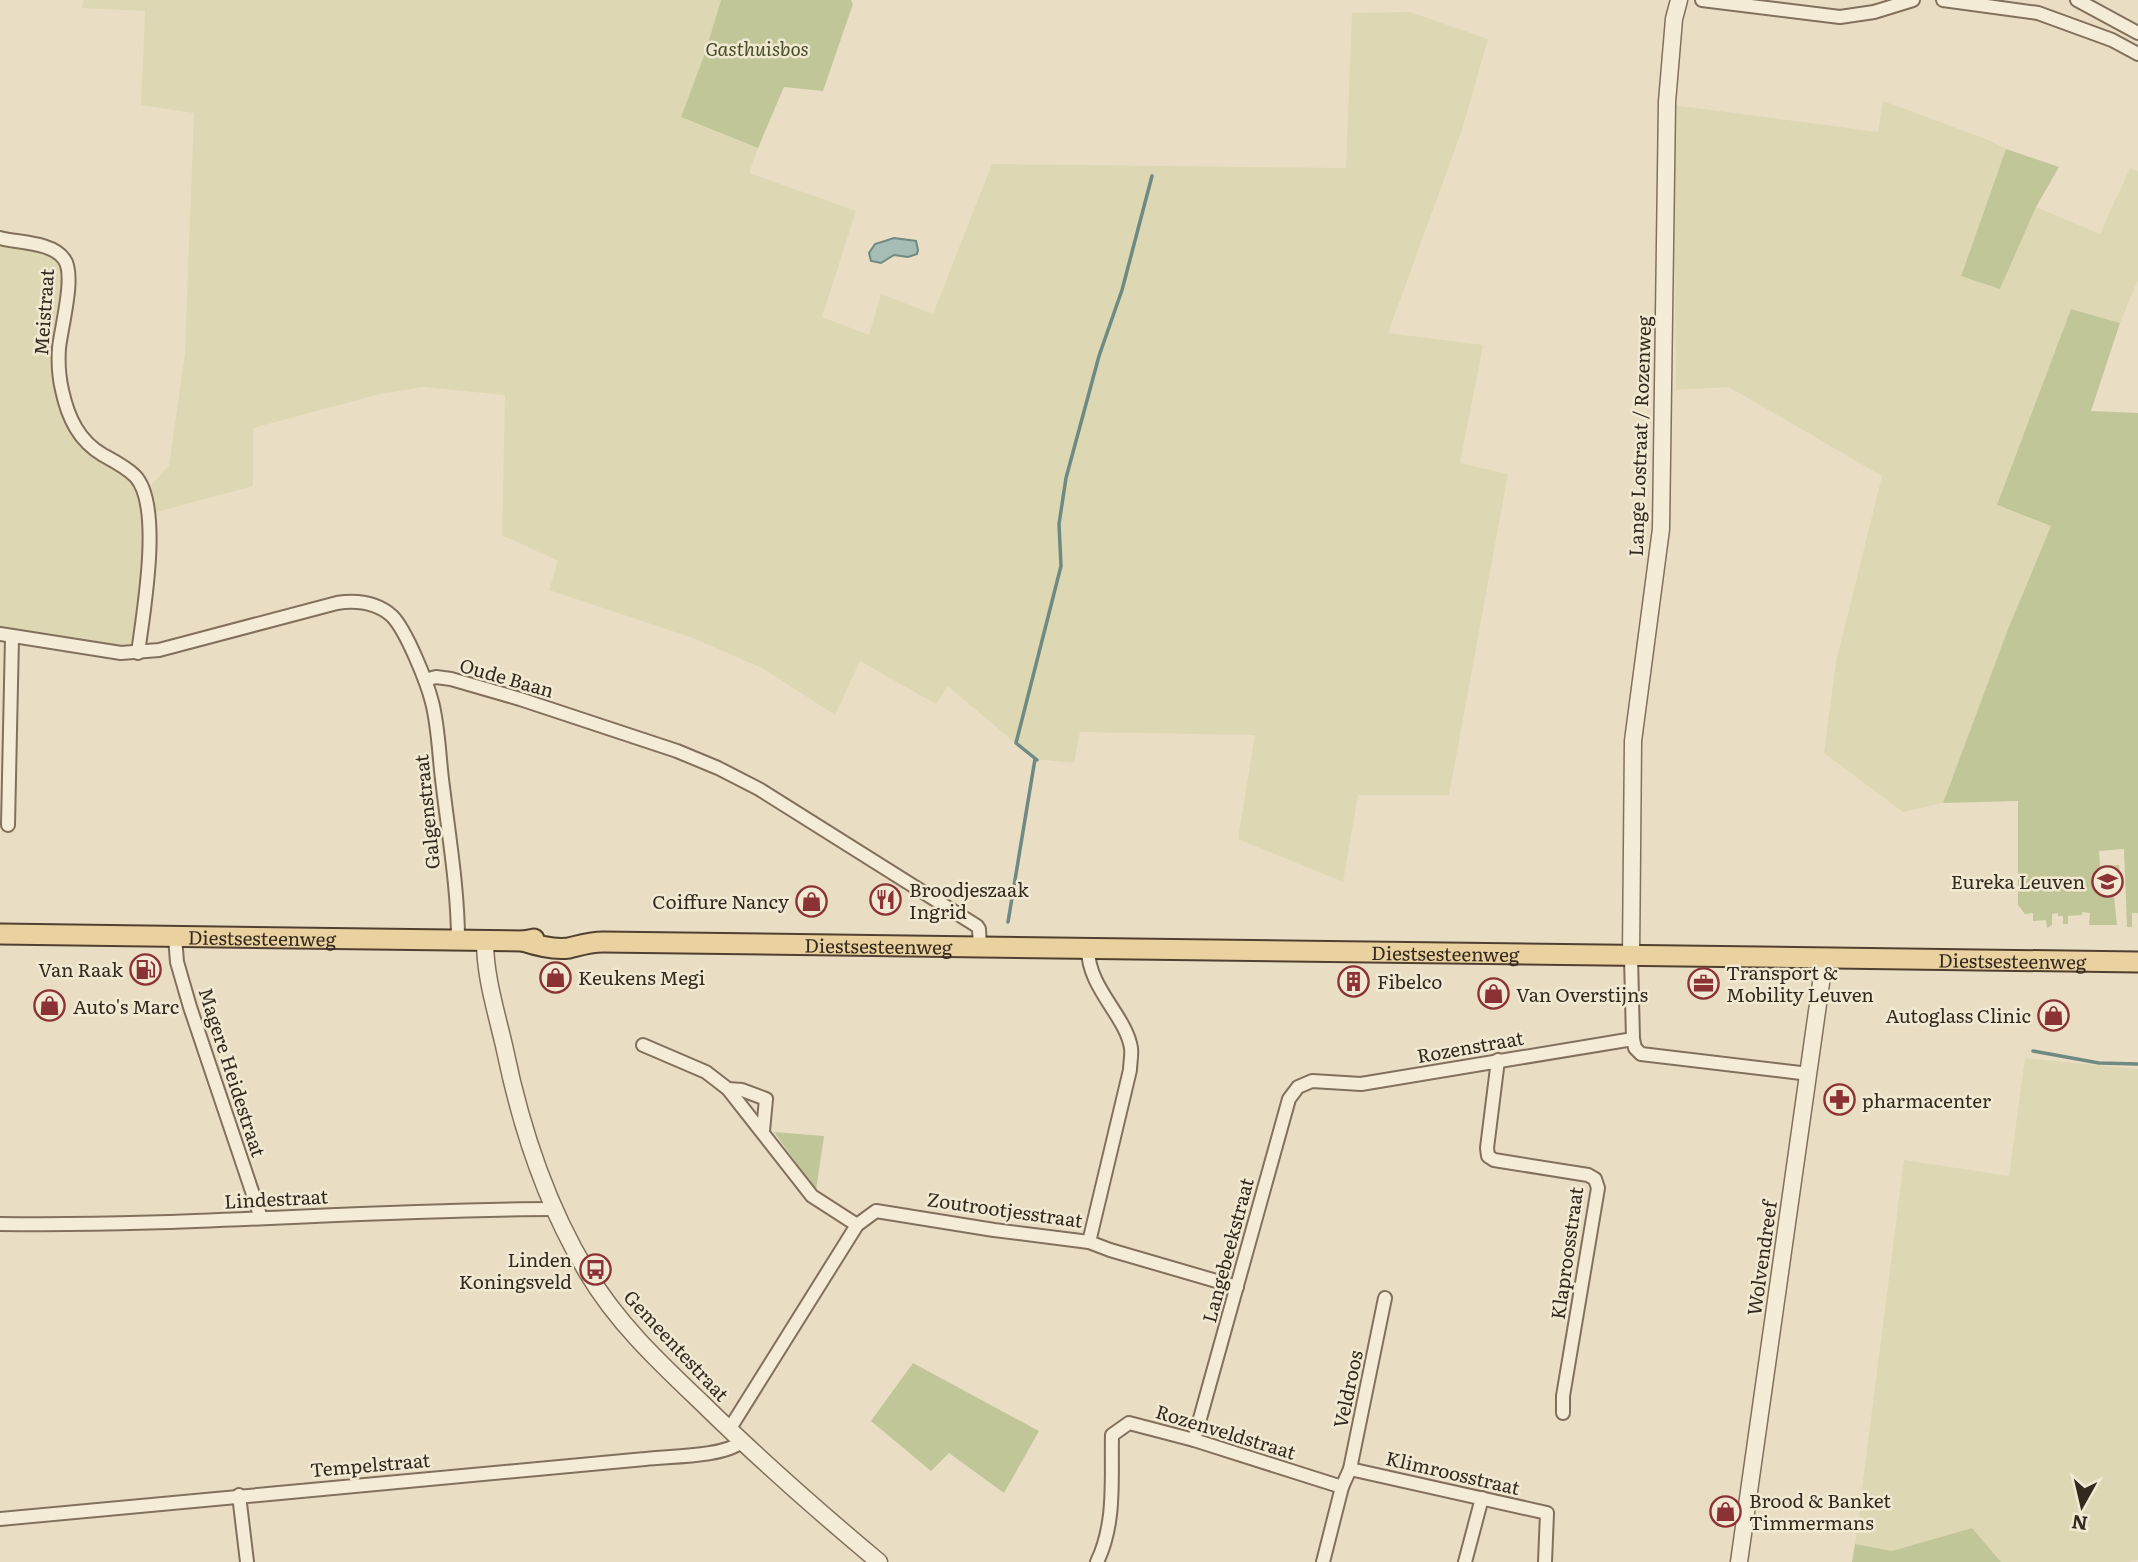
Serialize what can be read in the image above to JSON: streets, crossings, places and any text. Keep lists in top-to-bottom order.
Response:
{
  "streets": {
    "main road": ["Diestsesteenweg"],
    "street": [
      "Meistraat",
      "Lange Lostraat / Rozenweg",
      "Oude Baan",
      "Galgenstraat",
      "Rozenstraat",
      "Magere Heidestraat",
      "Lindestraat",
      "Zoutrootjesstraat",
      "Langebeekstraat",
      "Klaproosstraat",
      "Wolvendreef",
      "Gemeentestraat",
      "Veldroos",
      "Rozenveldstraat",
      "Tempelstraat",
      "Klimroosstraat"
    ]
  },
  "crossings": [
    ["Lange Lostraat / Rozenweg", "Diestsesteenweg"],
    ["Oude Baan", "Galgenstraat"],
    ["Oude Baan", "Diestsesteenweg"],
    ["Galgenstraat", "Diestsesteenweg"],
    ["Diestsesteenweg", "Magere Heidestraat"],
    ["Diestsesteenweg", "Zoutrootjesstraat"],
    ["Diestsesteenweg", "Wolvendreef"],
    ["Diestsesteenweg", "Gemeentestraat"],
    ["Rozenstraat", "Langebeekstraat"],
    ["Rozenstraat", "Klaproosstraat"],
    ["Magere Heidestraat", "Lindestraat"],
    ["Lindestraat", "Gemeentestraat"],
    ["Langebeekstraat", "Rozenveldstraat"],
    ["Gemeentestraat", "Tempelstraat"],
    ["Veldroos", "Rozenveldstraat"],
    ["Veldroos", "Klimroosstraat"]
  ],
  "parks": ["Gasthuisbos"],
  "places": {
    "school or university": ["Eureka Leuven"],
    "restaurant": ["Broodjeszaak Ingrid"],
    "shop": [
      "Coiffure Nancy",
      "Keukens Megi",
      "Van Overstijns",
      "Auto's Marc",
      "Autoglass Clinic",
      "Brood & Banket Timmermans"
    ],
    "fuel station": ["Van Raak"],
    "building": ["Fibelco"],
    "office": ["Transport & Mobility Leuven"],
    "pharmacy": ["pharmacenter"],
    "bus stop": ["Linden Koningsveld"]
  },
  "north": "bottom"
}
